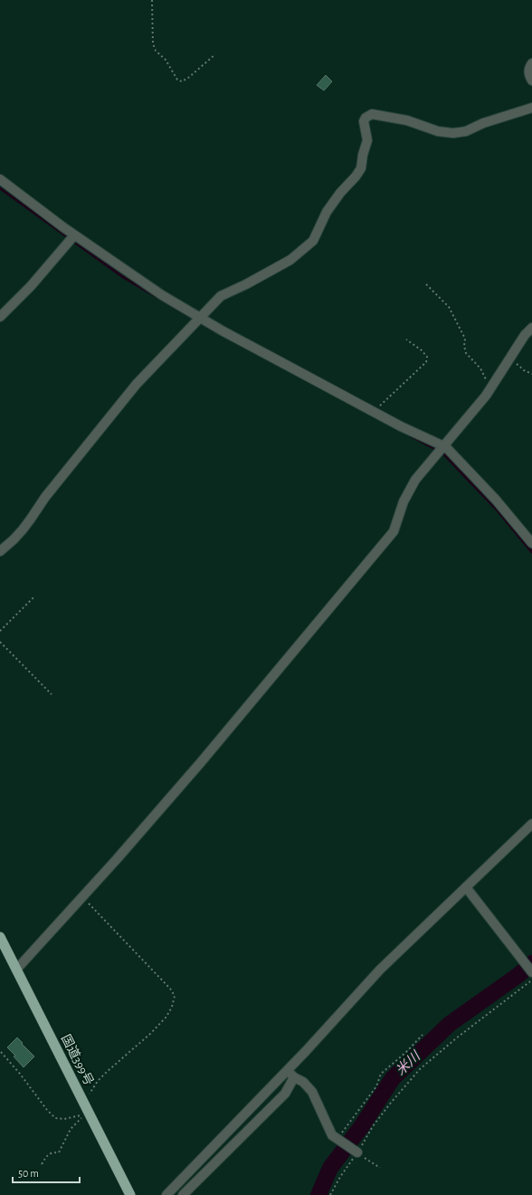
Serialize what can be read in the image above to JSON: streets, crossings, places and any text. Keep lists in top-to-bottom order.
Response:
{
  "streets": {
    "highway": ["国道399号"]
  },
  "water": ["米川"],
  "scale_bar": "50 m"
}
